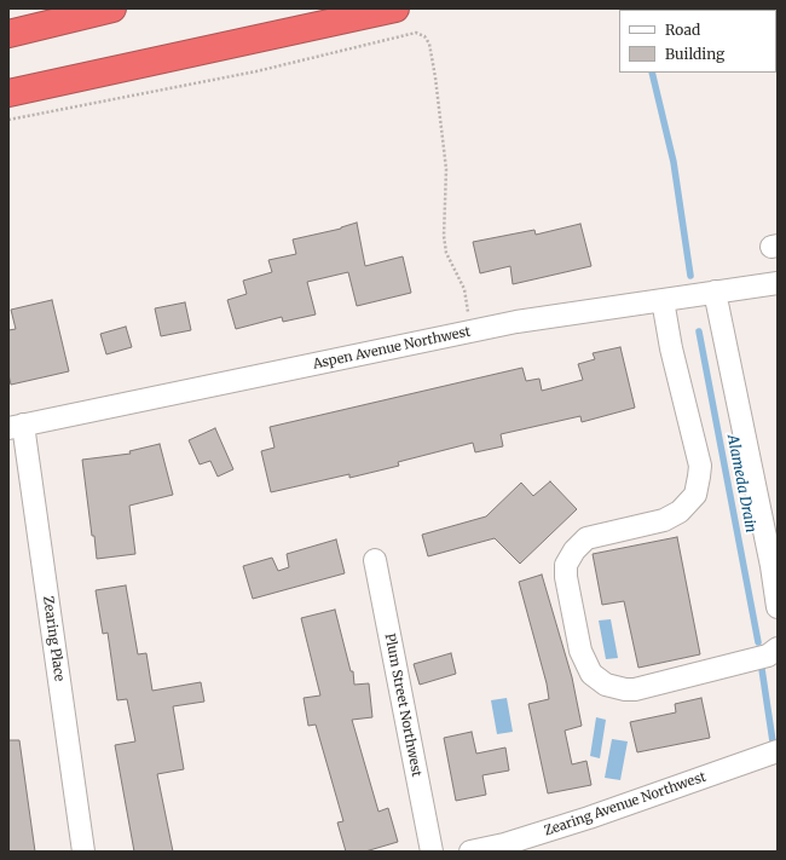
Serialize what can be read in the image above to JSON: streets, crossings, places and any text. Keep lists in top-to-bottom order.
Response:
{
  "streets": {
    "street": [
      "Aspen Avenue Northwest",
      "Zearing Place",
      "Plum Street Northwest",
      "Zearing Avenue Northwest"
    ]
  },
  "crossings": [
    ["Aspen Avenue Northwest", "Zearing Place"]
  ],
  "water": ["Alameda Drain"],
  "legend": ["Road", "Building"]
}
